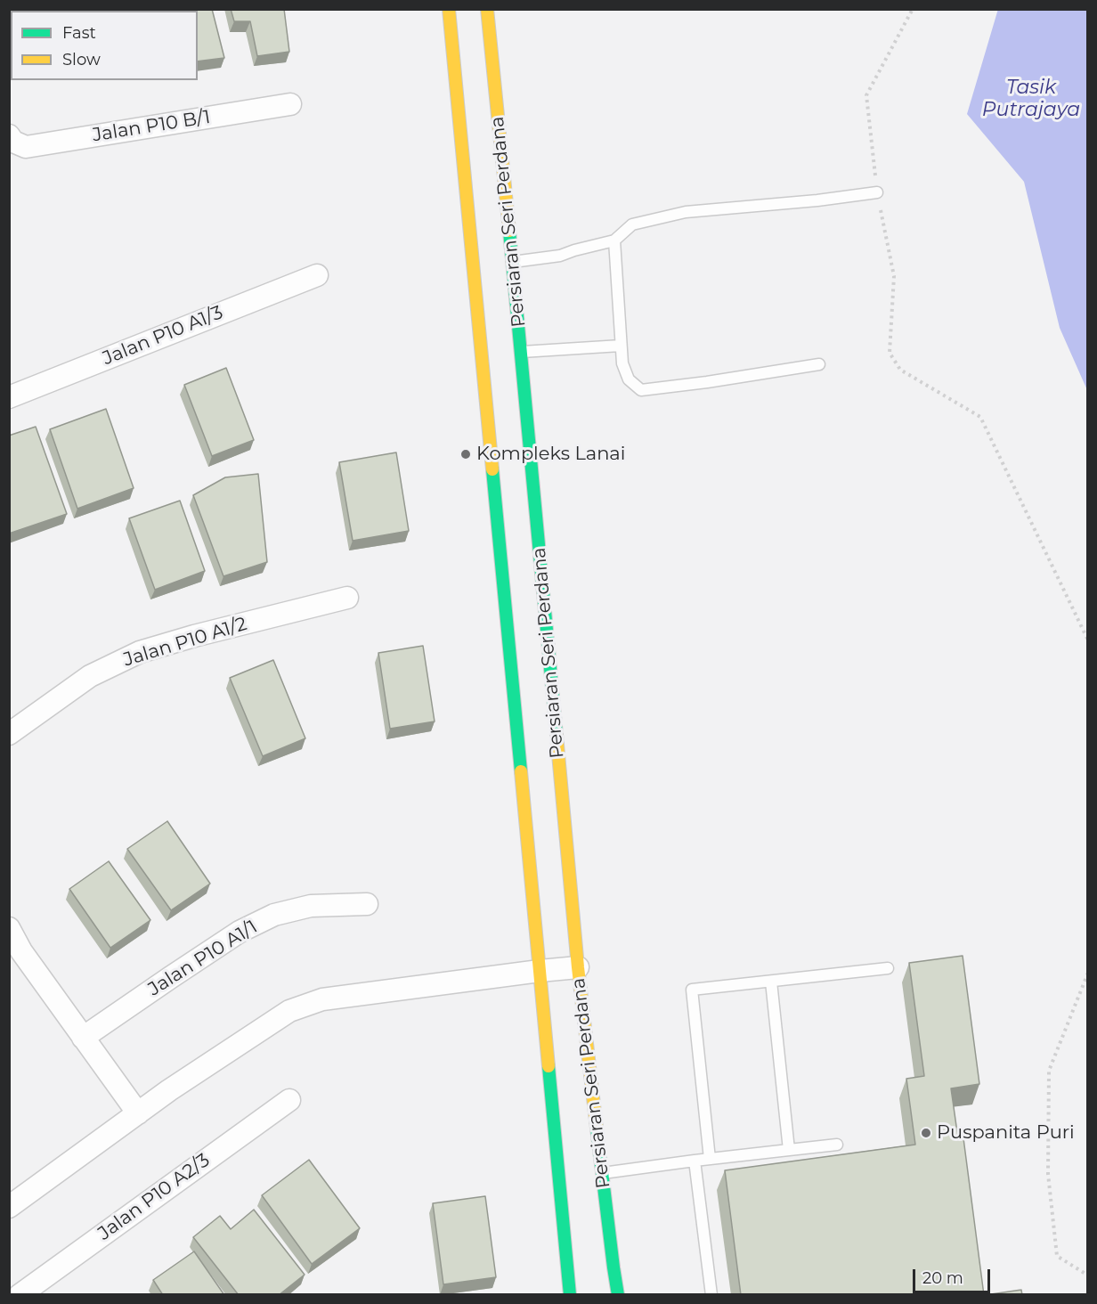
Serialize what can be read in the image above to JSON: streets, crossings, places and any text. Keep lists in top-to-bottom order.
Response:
{
  "streets": {
    "street": [
      "Jalan P10 B/1",
      "Persiaran Seri Perdana",
      "Jalan P10 A1/3",
      "Jalan P10 A1/2",
      "Jalan P10 A1/1",
      "Jalan P10 A2/3"
    ]
  },
  "water": ["Tasik Putrajaya"],
  "places": ["Kompleks Lanai", "Puspanita Puri"],
  "legend": ["Fast", "Slow"],
  "scale_bar": "20 m"
}
